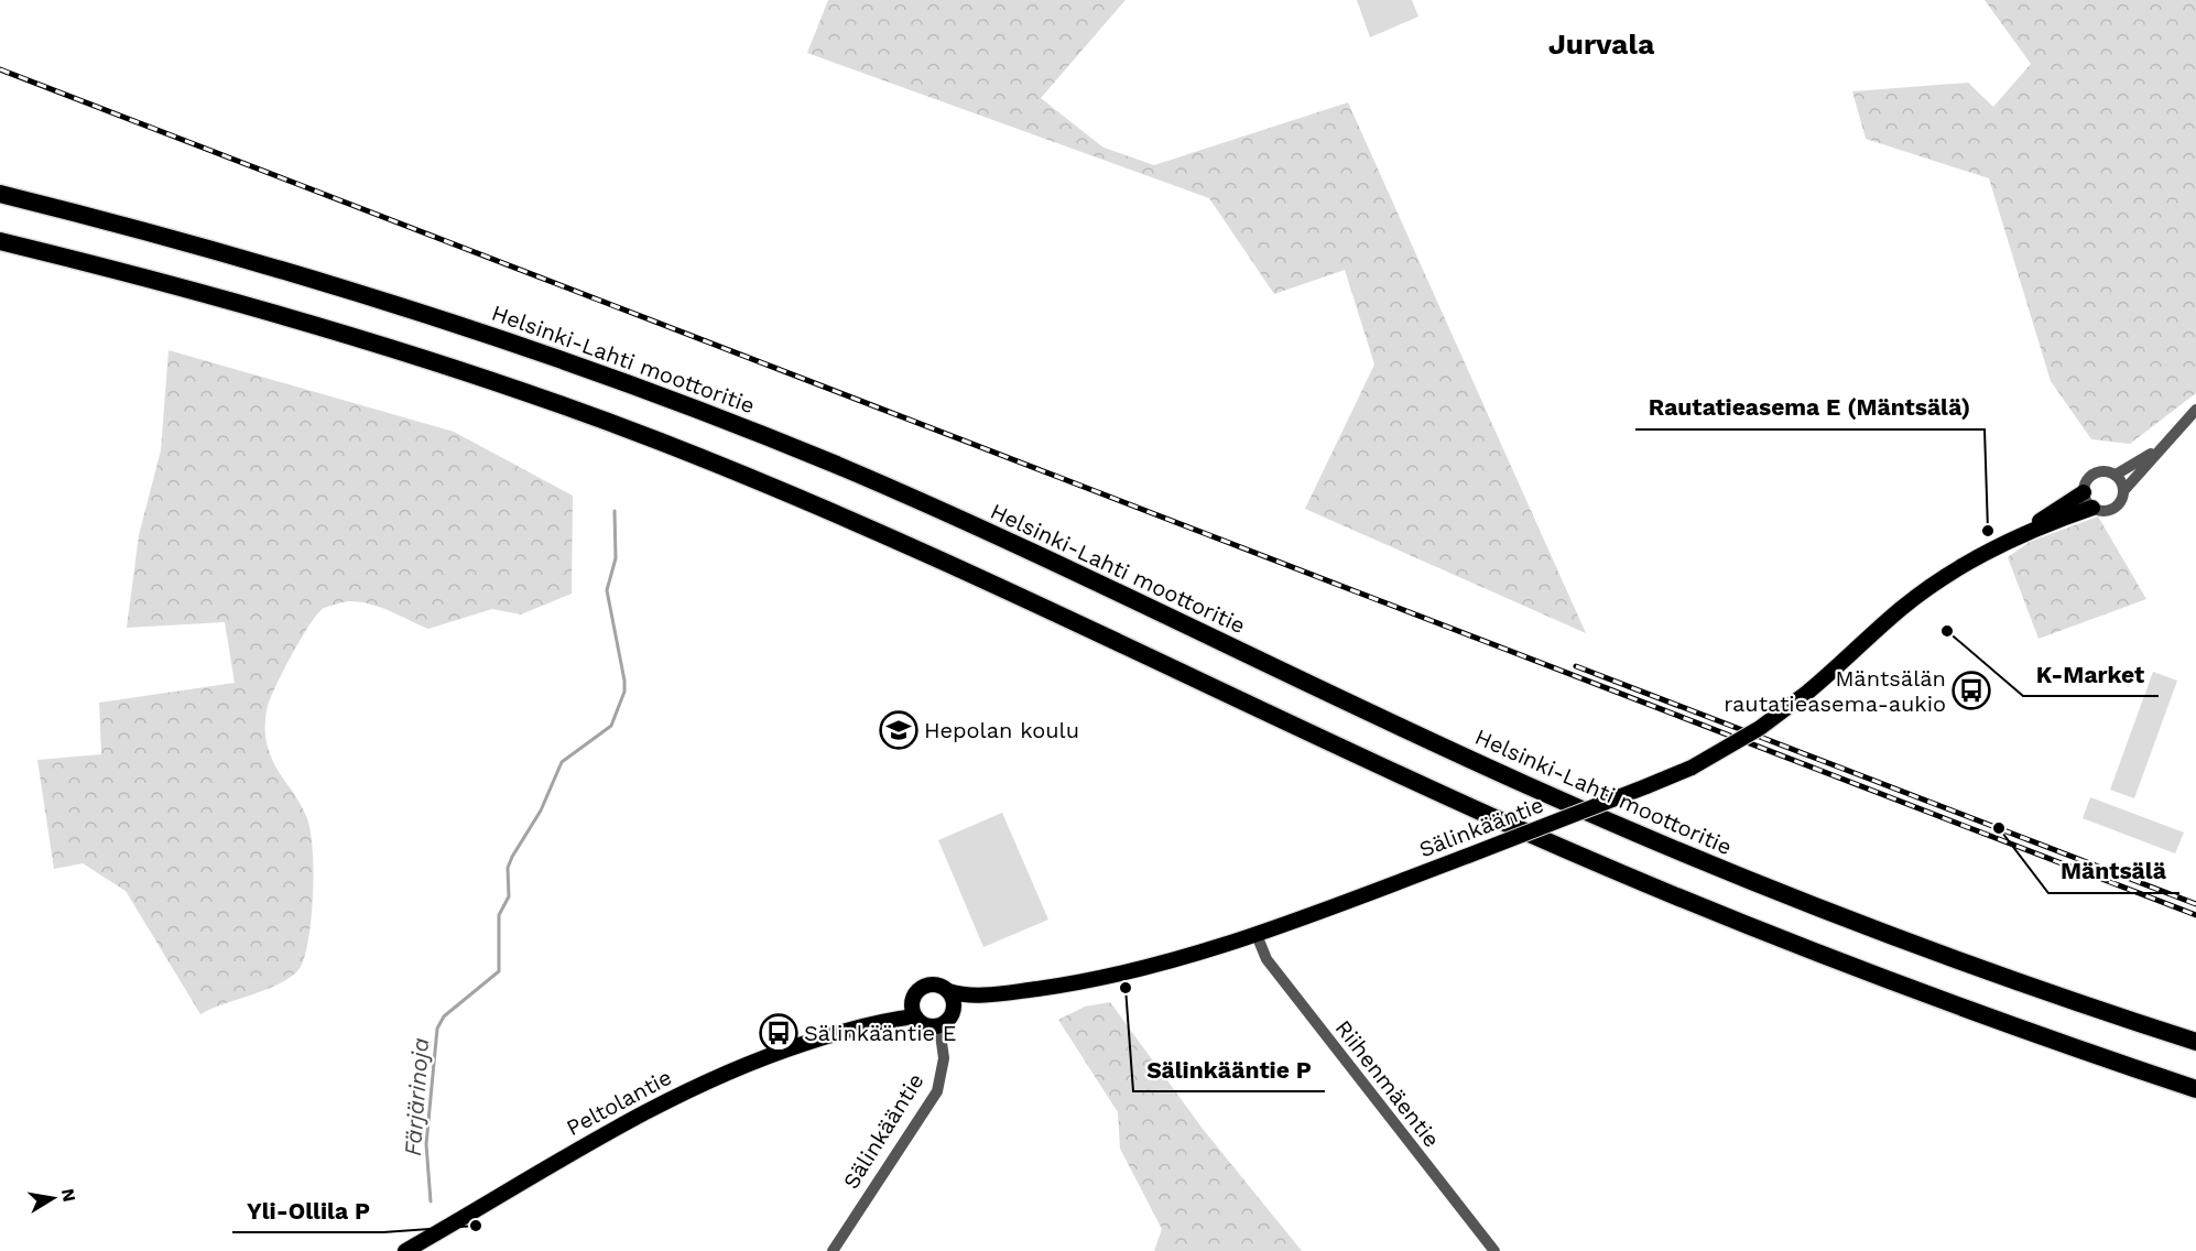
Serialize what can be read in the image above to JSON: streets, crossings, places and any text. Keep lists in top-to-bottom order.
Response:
{
  "streets": {
    "highway": ["Helsinki-Lahti moottoritie"],
    "main road": ["Sälinkääntie", "Peltolantie"],
    "street": ["Riihenmäentie"]
  },
  "crossings": [
    ["Sälinkääntie", "Riihenmäentie"],
    ["Sälinkääntie", "Peltolantie"]
  ],
  "districts": ["Jurvala"],
  "water": ["Färjärinoja"],
  "places": {
    "other": [
      "Rautatieasema E (Mäntsälä)",
      "K-Market",
      "Mäntsälä",
      "Sälinkääntie P",
      "Yli-Ollila P"
    ],
    "bus stop": ["Mäntsälän rautatieasema-aukio", "Sälinkääntie E"],
    "school or university": ["Hepolan koulu"]
  },
  "north": "right"
}
